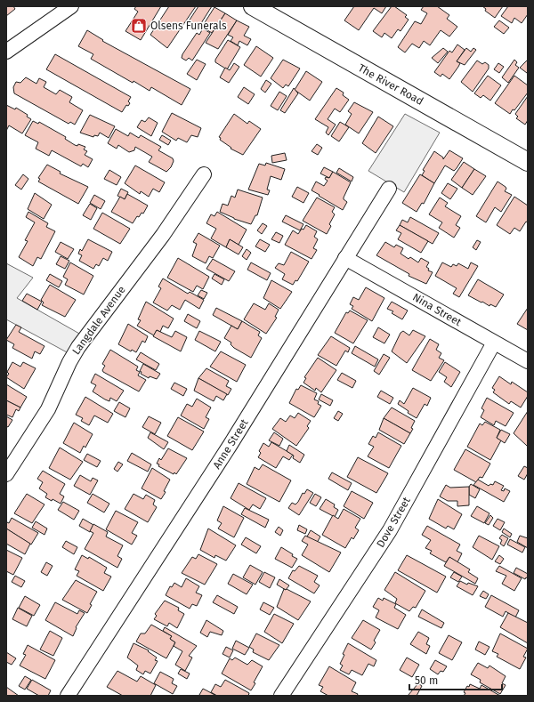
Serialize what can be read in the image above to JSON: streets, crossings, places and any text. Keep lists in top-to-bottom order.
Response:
{
  "streets": {
    "main road": ["The River Road"],
    "street": [
      "Nina Street",
      "Langdale Avenue",
      "Anne Street",
      "Dove Street"
    ]
  },
  "crossings": [
    ["Nina Street", "Anne Street"],
    ["Nina Street", "Dove Street"]
  ],
  "places": {
    "shop": ["Olsens Funerals"]
  },
  "scale_bar": "50 m"
}
